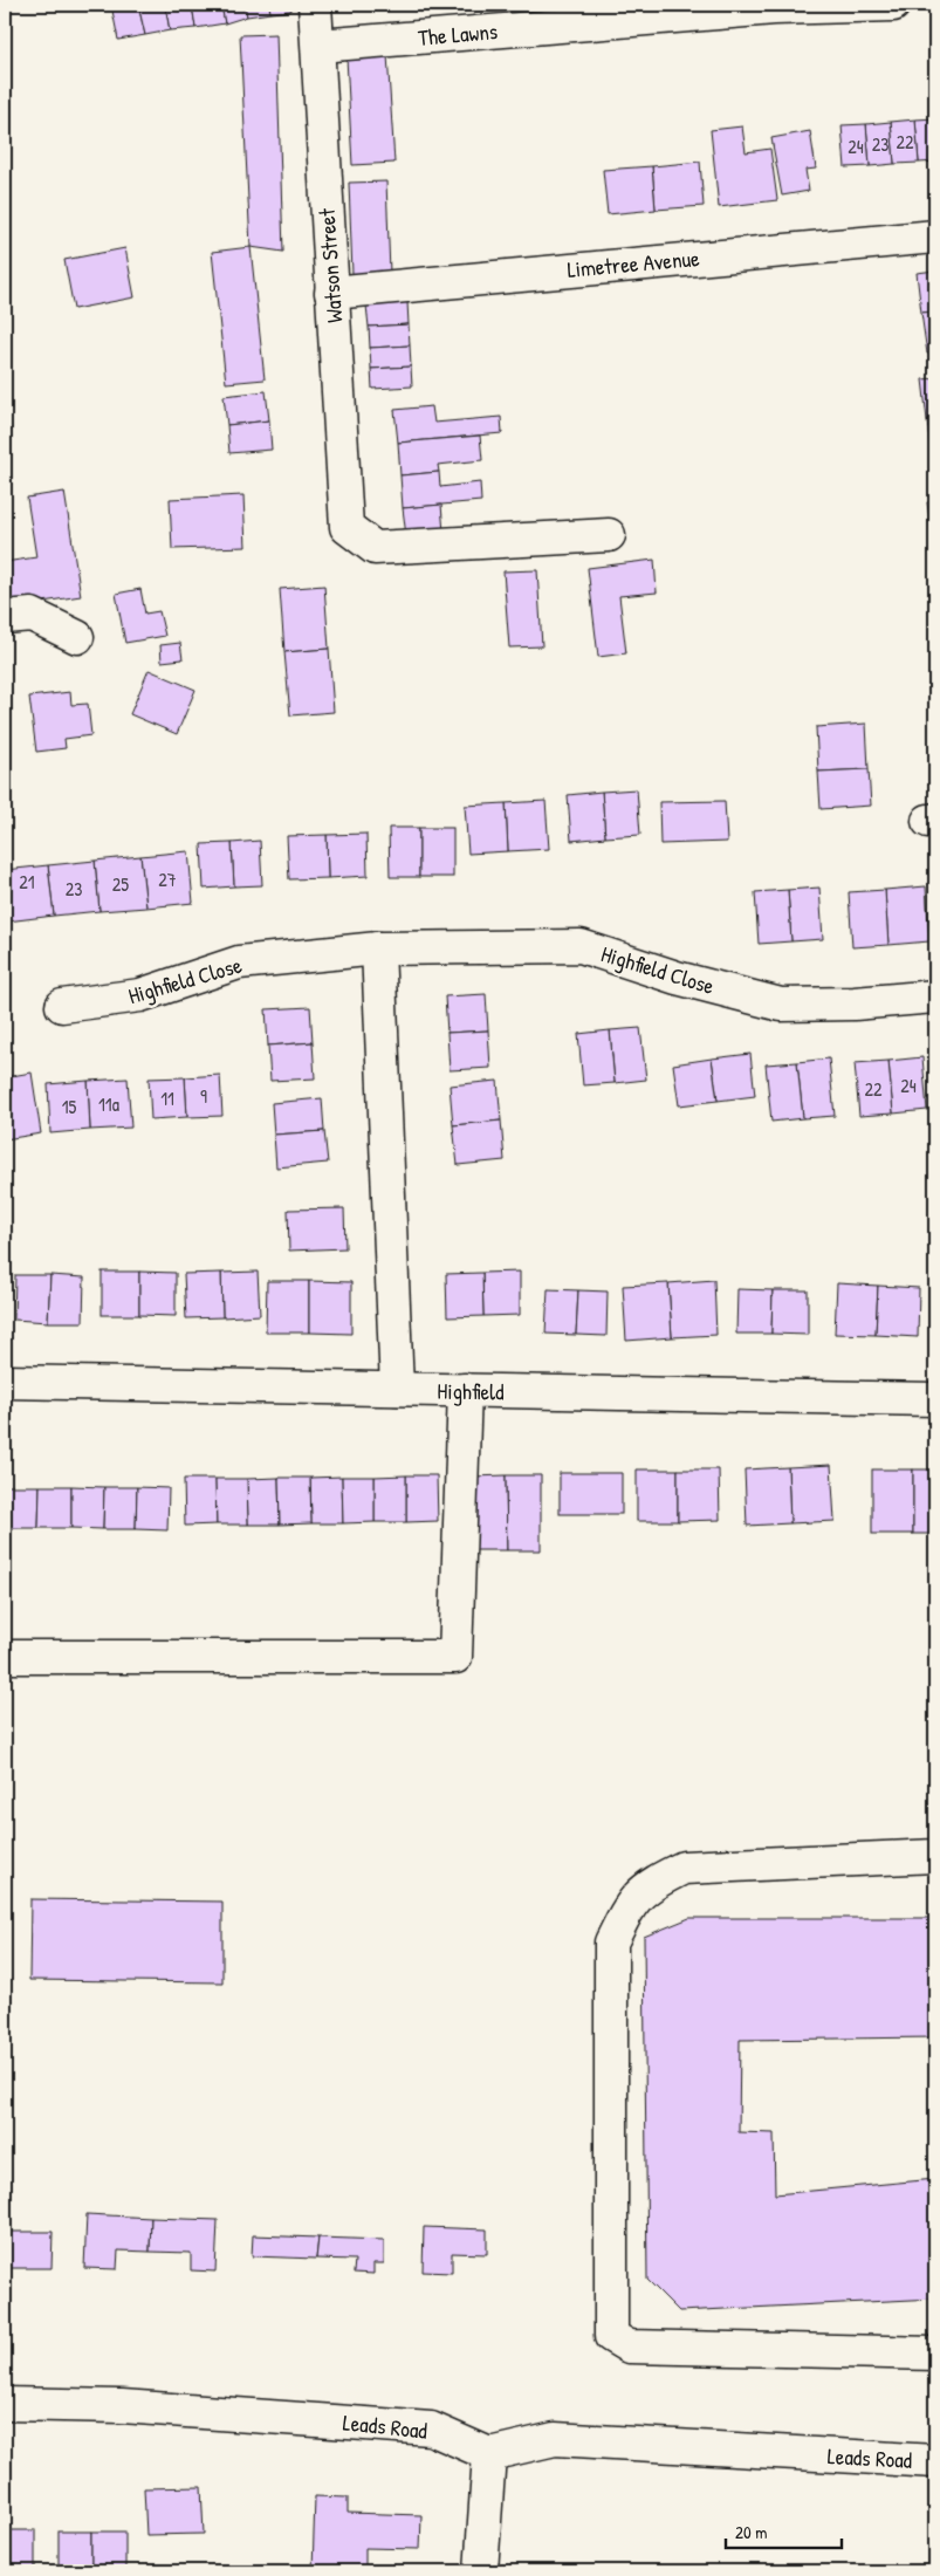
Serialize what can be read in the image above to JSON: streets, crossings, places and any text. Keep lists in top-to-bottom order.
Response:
{
  "streets": {
    "street": [
      "The Lawns",
      "Limetree Avenue",
      "Watson Street",
      "Highfield Close",
      "Highfield",
      "Leads Road"
    ]
  },
  "crossings": [
    ["The Lawns", "Watson Street"],
    ["Limetree Avenue", "Watson Street"]
  ],
  "house_numbers": [
    "22",
    "23",
    "24",
    "27",
    "21",
    "25",
    "23",
    "24",
    "22",
    "9",
    "11",
    "11a",
    "15"
  ],
  "scale_bar": "20 m"
}
